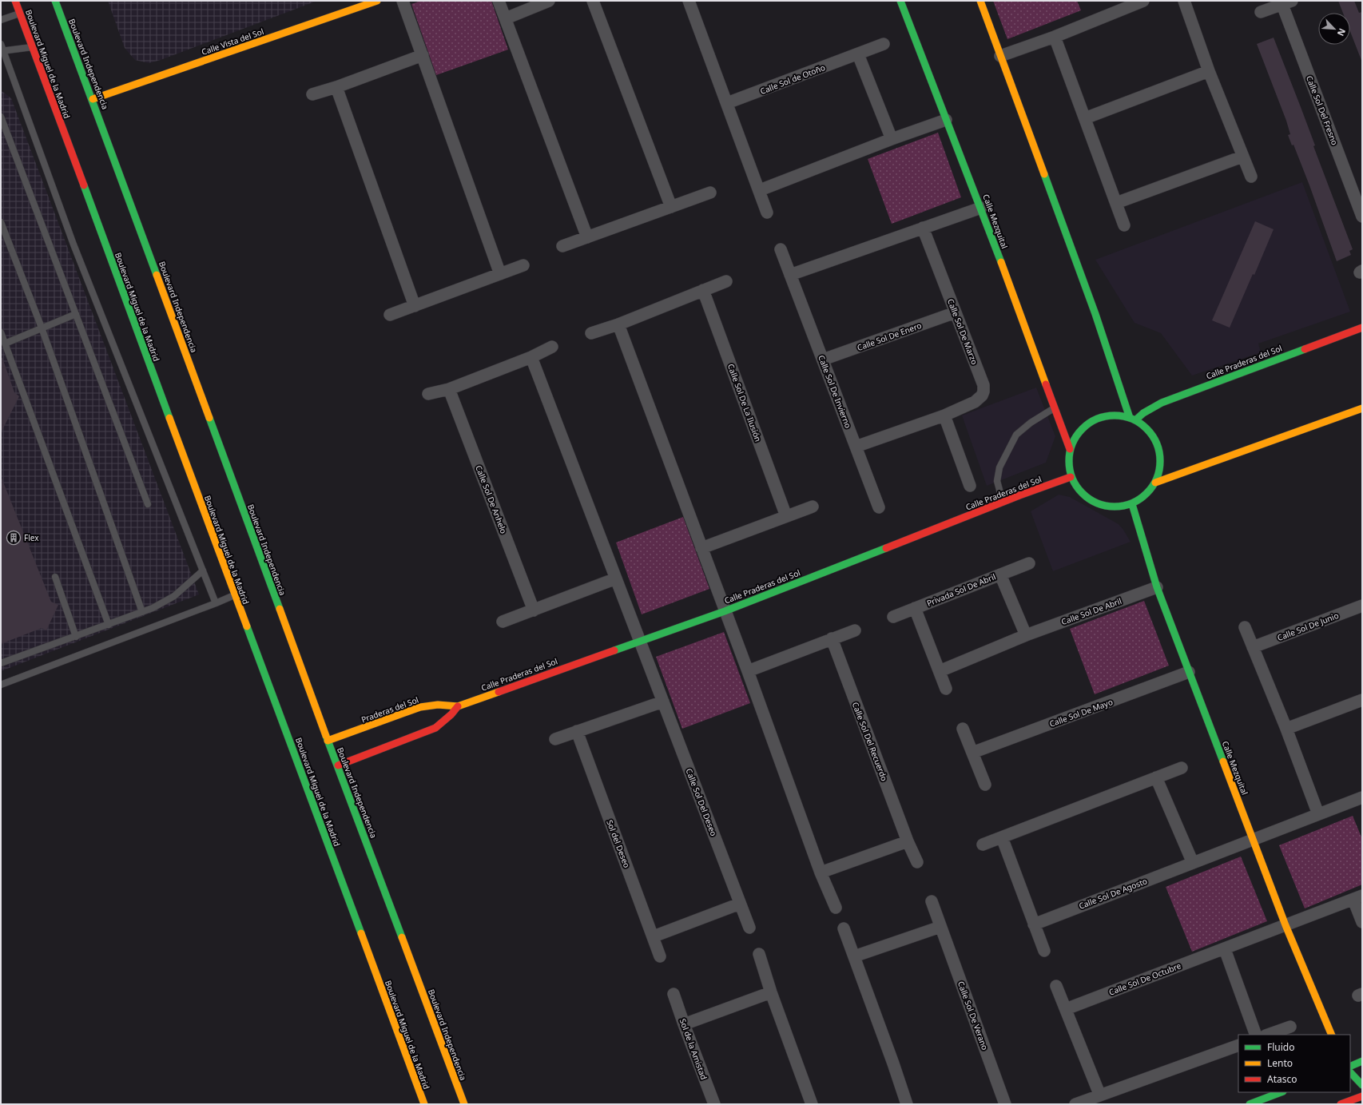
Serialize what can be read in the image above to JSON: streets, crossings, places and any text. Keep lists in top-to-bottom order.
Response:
{
  "streets": {
    "street": [
      "Calle Vista del Sol",
      "Boulevard Miguel de la Madrid",
      "Boulevard Independencia",
      "Calle Sol de Otoño",
      "Calle Sol Del Fresno",
      "Calle Mezquital",
      "Calle Sol De Marzo",
      "Calle Sol De Enero",
      "Calle Praderas del Sol",
      "Calle Sol De Invierno",
      "Calle Sol De La Ilusión",
      "Calle Sol De Anhelo",
      "Privada Sol De Abril",
      "Calle Sol De Abril",
      "Calle Sol De Junio",
      "Praderas del Sol",
      "Calle Sol De Mayo",
      "Calle Sol Del Recuerdo",
      "Calle Sol Del Deseo",
      "Sol del Deseo",
      "Calle Sol De Agosto",
      "Calle Sol De Octubre",
      "Calle Sol De Verano",
      "Sol de la Amistad"
    ]
  },
  "crossings": [
    ["Calle Vista del Sol", "Boulevard Independencia"],
    ["Boulevard Independencia", "Praderas del Sol"],
    ["Calle Mezquital", "Calle Praderas del Sol"],
    ["Calle Mezquital", "Calle Sol De Abril"],
    ["Calle Mezquital", "Calle Sol De Mayo"],
    ["Calle Mezquital", "Calle Sol De Agosto"],
    ["Calle Mezquital", "Calle Sol De Octubre"],
    ["Calle Sol De Marzo", "Calle Sol De Enero"],
    ["Calle Sol De Marzo", "Calle Sol De Invierno"],
    ["Calle Sol De Enero", "Calle Sol De Invierno"],
    ["Calle Praderas del Sol", "Praderas del Sol"],
    ["Calle Praderas del Sol", "Calle Sol Del Deseo"]
  ],
  "places": {
    "building": ["Flex"]
  },
  "legend": ["Fluido", "Lento", "Atasco"],
  "north": "bottom right"
}
